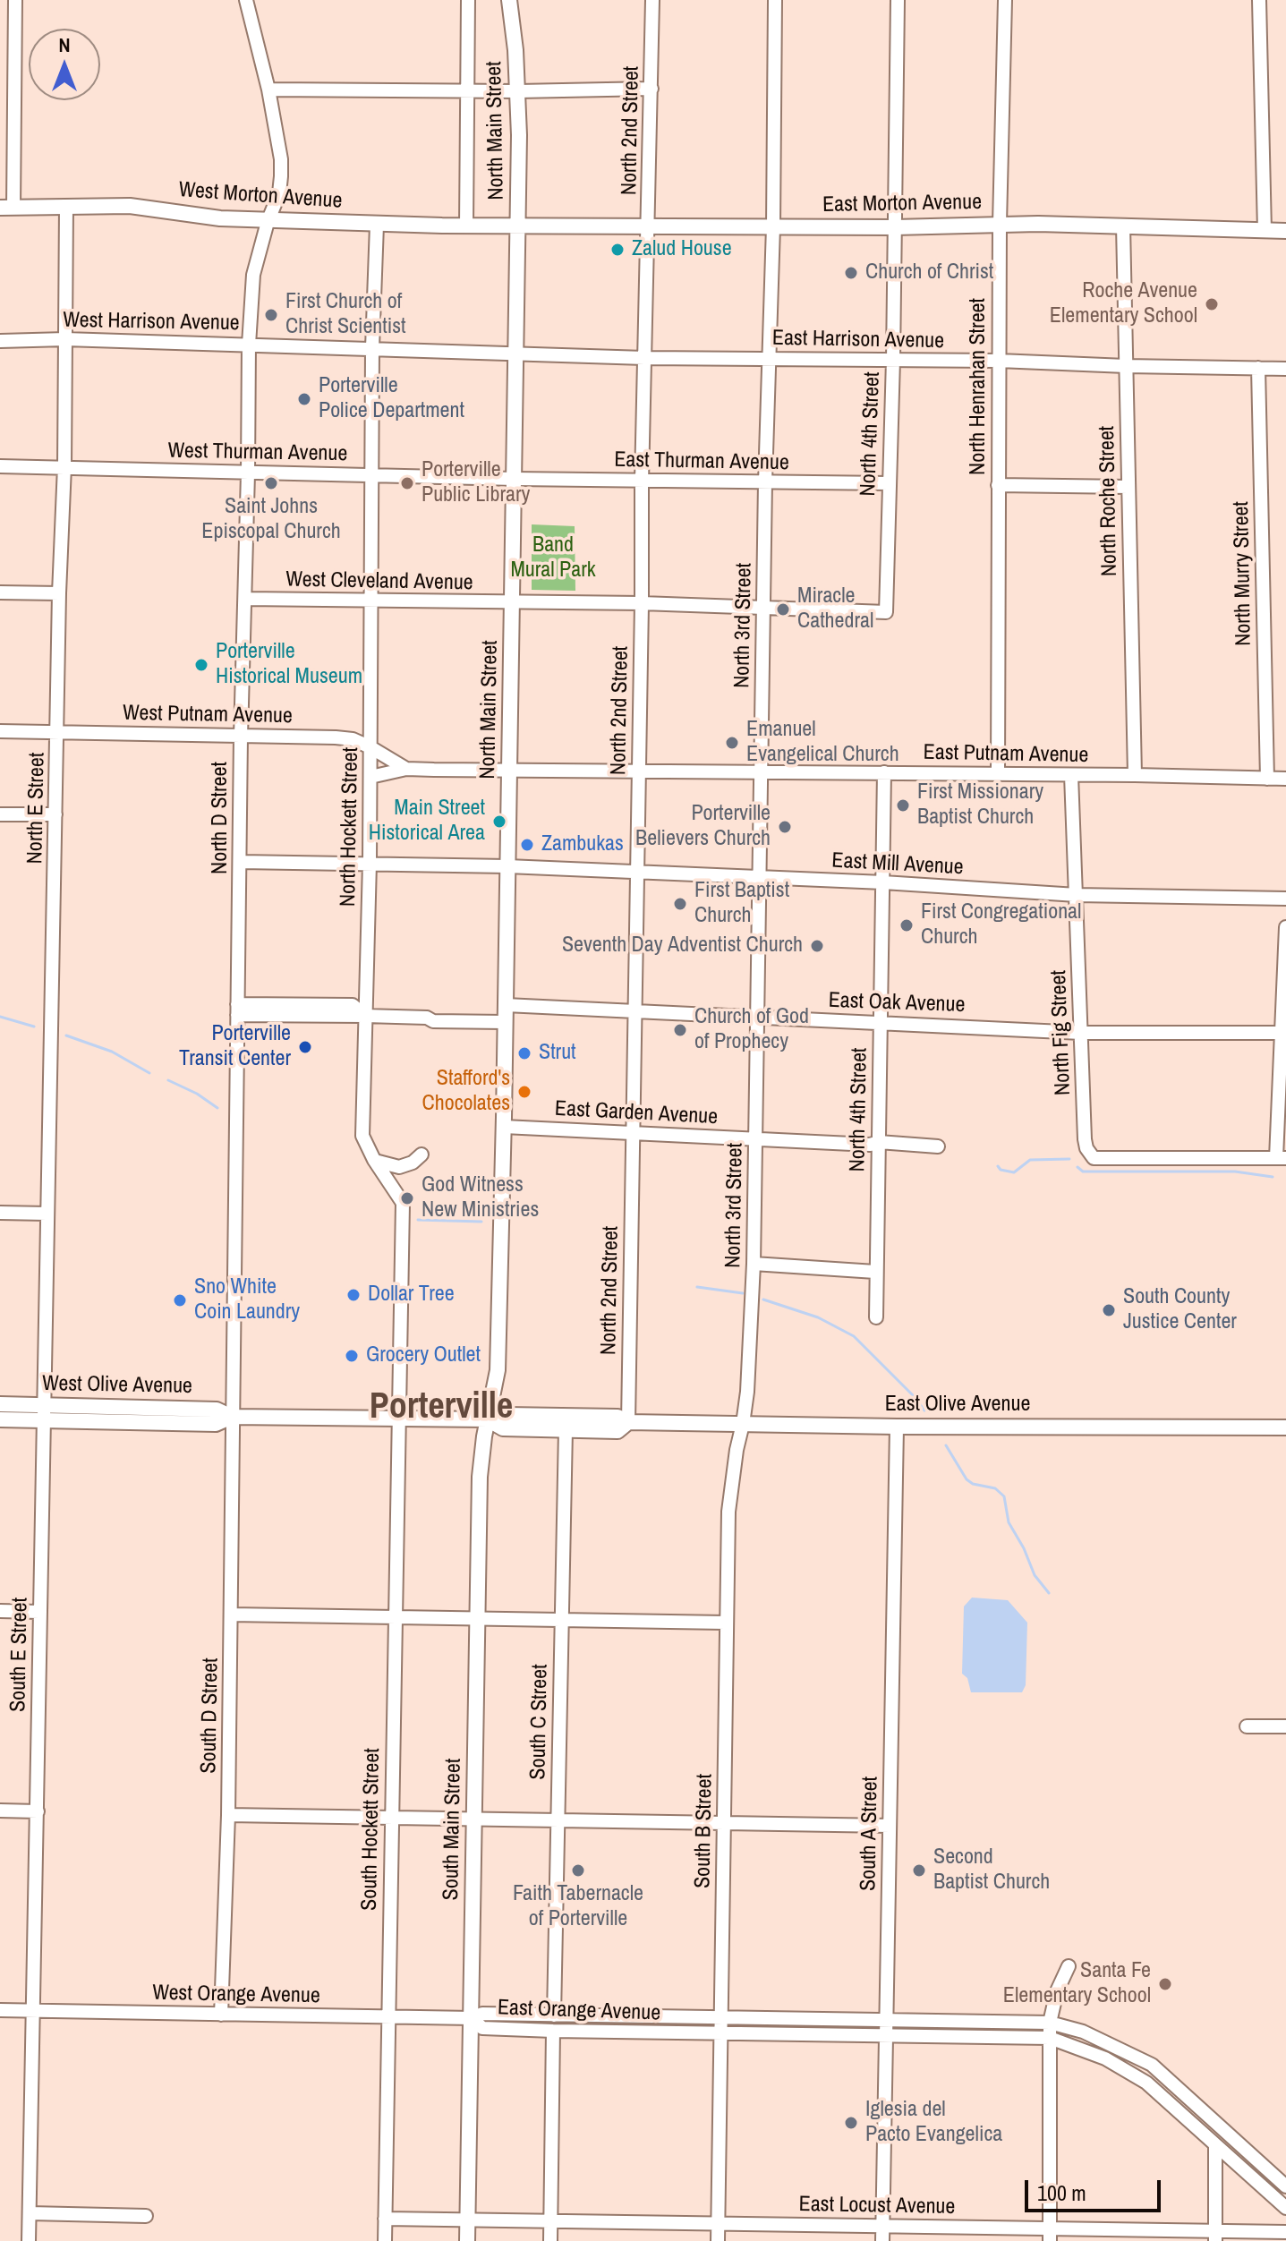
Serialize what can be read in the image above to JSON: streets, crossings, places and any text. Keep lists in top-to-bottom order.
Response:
{
  "streets": {
    "main road": [
      "North Main Street",
      "West Morton Avenue",
      "East Morton Avenue",
      "West Olive Avenue",
      "East Olive Avenue",
      "South Main Street"
    ],
    "street": [
      "North 2nd Street",
      "West Harrison Avenue",
      "East Harrison Avenue",
      "North Henrahan Street",
      "North 4th Street",
      "West Thurman Avenue",
      "East Thurman Avenue",
      "North Roche Street",
      "North Murry Street",
      "West Cleveland Avenue",
      "North 3rd Street",
      "West Putnam Avenue",
      "East Putnam Avenue",
      "North E Street",
      "North D Street",
      "North Hockett Street",
      "East Mill Avenue",
      "East Oak Avenue",
      "North Fig Street",
      "East Garden Avenue",
      "South E Street",
      "South D Street",
      "South C Street",
      "South Hockett Street",
      "South B Street",
      "South A Street",
      "West Orange Avenue",
      "East Orange Avenue",
      "East Locust Avenue"
    ]
  },
  "crossings": [
    ["North Main Street", "West Morton Avenue"],
    ["North Main Street", "East Morton Avenue"],
    ["North Main Street", "West Harrison Avenue"],
    ["North Main Street", "East Harrison Avenue"],
    ["North Main Street", "West Thurman Avenue"],
    ["North Main Street", "East Thurman Avenue"],
    ["North Main Street", "West Cleveland Avenue"],
    ["North Main Street", "West Putnam Avenue"],
    ["North Main Street", "East Putnam Avenue"],
    ["North Main Street", "East Mill Avenue"],
    ["North Main Street", "East Oak Avenue"],
    ["North Main Street", "East Garden Avenue"],
    ["North Main Street", "West Olive Avenue"],
    ["North Main Street", "East Olive Avenue"],
    ["North Main Street", "South Main Street"],
    ["North 2nd Street", "East Morton Avenue"],
    ["North 2nd Street", "East Harrison Avenue"],
    ["North 2nd Street", "East Thurman Avenue"],
    ["North 2nd Street", "West Cleveland Avenue"],
    ["North 2nd Street", "East Putnam Avenue"],
    ["North 2nd Street", "East Mill Avenue"],
    ["North 2nd Street", "East Oak Avenue"],
    ["North 2nd Street", "East Garden Avenue"],
    ["North 2nd Street", "East Olive Avenue"],
    ["West Morton Avenue", "East Morton Avenue"],
    ["West Morton Avenue", "North E Street"],
    ["West Morton Avenue", "North D Street"],
    ["West Morton Avenue", "North Hockett Street"],
    ["East Morton Avenue", "North Henrahan Street"],
    ["East Morton Avenue", "North 4th Street"],
    ["East Morton Avenue", "North Roche Street"],
    ["East Morton Avenue", "North 3rd Street"],
    ["West Harrison Avenue", "East Harrison Avenue"],
    ["West Harrison Avenue", "North E Street"],
    ["West Harrison Avenue", "North D Street"],
    ["West Harrison Avenue", "North Hockett Street"],
    ["East Harrison Avenue", "North Henrahan Street"],
    ["East Harrison Avenue", "North 4th Street"],
    ["East Harrison Avenue", "North Roche Street"],
    ["East Harrison Avenue", "North Murry Street"],
    ["East Harrison Avenue", "North 3rd Street"],
    ["North Henrahan Street", "East Putnam Avenue"],
    ["North 4th Street", "East Thurman Avenue"],
    ["North 4th Street", "West Cleveland Avenue"],
    ["North 4th Street", "East Putnam Avenue"],
    ["North 4th Street", "East Mill Avenue"],
    ["North 4th Street", "East Oak Avenue"],
    ["North 4th Street", "East Garden Avenue"],
    ["West Thurman Avenue", "East Thurman Avenue"],
    ["West Thurman Avenue", "North E Street"],
    ["West Thurman Avenue", "North D Street"],
    ["West Thurman Avenue", "North Hockett Street"],
    ["East Thurman Avenue", "North 3rd Street"],
    ["North Roche Street", "East Putnam Avenue"],
    ["North Murry Street", "East Putnam Avenue"],
    ["West Cleveland Avenue", "North 3rd Street"],
    ["West Cleveland Avenue", "North D Street"],
    ["West Cleveland Avenue", "North Hockett Street"],
    ["North 3rd Street", "East Putnam Avenue"],
    ["North 3rd Street", "East Mill Avenue"],
    ["North 3rd Street", "East Oak Avenue"],
    ["North 3rd Street", "East Garden Avenue"],
    ["North 3rd Street", "East Olive Avenue"],
    ["North 3rd Street", "South B Street"],
    ["West Putnam Avenue", "East Putnam Avenue"],
    ["West Putnam Avenue", "North E Street"],
    ["West Putnam Avenue", "North D Street"],
    ["West Putnam Avenue", "North Hockett Street"],
    ["East Putnam Avenue", "North Fig Street"],
    ["North E Street", "West Olive Avenue"],
    ["North E Street", "South E Street"],
    ["North D Street", "East Mill Avenue"],
    ["North D Street", "West Olive Avenue"],
    ["North D Street", "South D Street"],
    ["North Hockett Street", "East Mill Avenue"],
    ["North Hockett Street", "West Olive Avenue"],
    ["North Hockett Street", "South Hockett Street"],
    ["East Mill Avenue", "North Fig Street"],
    ["East Oak Avenue", "North Fig Street"],
    ["West Olive Avenue", "East Olive Avenue"],
    ["West Olive Avenue", "South E Street"],
    ["West Olive Avenue", "South D Street"],
    ["West Olive Avenue", "South Hockett Street"],
    ["West Olive Avenue", "South Main Street"],
    ["East Olive Avenue", "South C Street"],
    ["East Olive Avenue", "South Main Street"],
    ["East Olive Avenue", "South B Street"],
    ["East Olive Avenue", "South A Street"],
    ["South E Street", "West Orange Avenue"],
    ["South D Street", "West Orange Avenue"],
    ["South C Street", "East Orange Avenue"],
    ["South Hockett Street", "West Orange Avenue"],
    ["South Hockett Street", "East Locust Avenue"],
    ["South Main Street", "West Orange Avenue"],
    ["South Main Street", "East Orange Avenue"],
    ["South Main Street", "East Locust Avenue"],
    ["South B Street", "East Orange Avenue"],
    ["South B Street", "East Locust Avenue"],
    ["South A Street", "East Orange Avenue"],
    ["South A Street", "East Locust Avenue"],
    ["West Orange Avenue", "East Orange Avenue"]
  ],
  "districts": ["Porterville"],
  "parks": ["Band Mural Park"],
  "places": [
    "Zalud House",
    "Church of Christ",
    "Roche Avenue Elementary School",
    "First Church of Christ Scientist",
    "Porterville Police Department",
    "Saint Johns Episcopal Church",
    "Porterville Public Library",
    "Miracle Cathedral",
    "Porterville Historical Museum",
    "Emanuel Evangelical Church",
    "First Missionary Baptist Church",
    "Main Street Historical Area",
    "Porterville Believers Church",
    "Zambukas",
    "First Baptist Church",
    "First Congregational Church",
    "Seventh Day Adventist Church",
    "Church of God of Prophecy",
    "Porterville Transit Center",
    "Strut",
    "Stafford's Chocolates",
    "God Witness New Ministries",
    "Dollar Tree",
    "Sno White Coin Laundry",
    "South County Justice Center",
    "Grocery Outlet",
    "Faith Tabernacle of Porterville",
    "Second Baptist Church",
    "Santa Fe Elementary School",
    "Iglesia del Pacto Evangelica"
  ],
  "scale_bar": "100 m",
  "north": "top"
}
